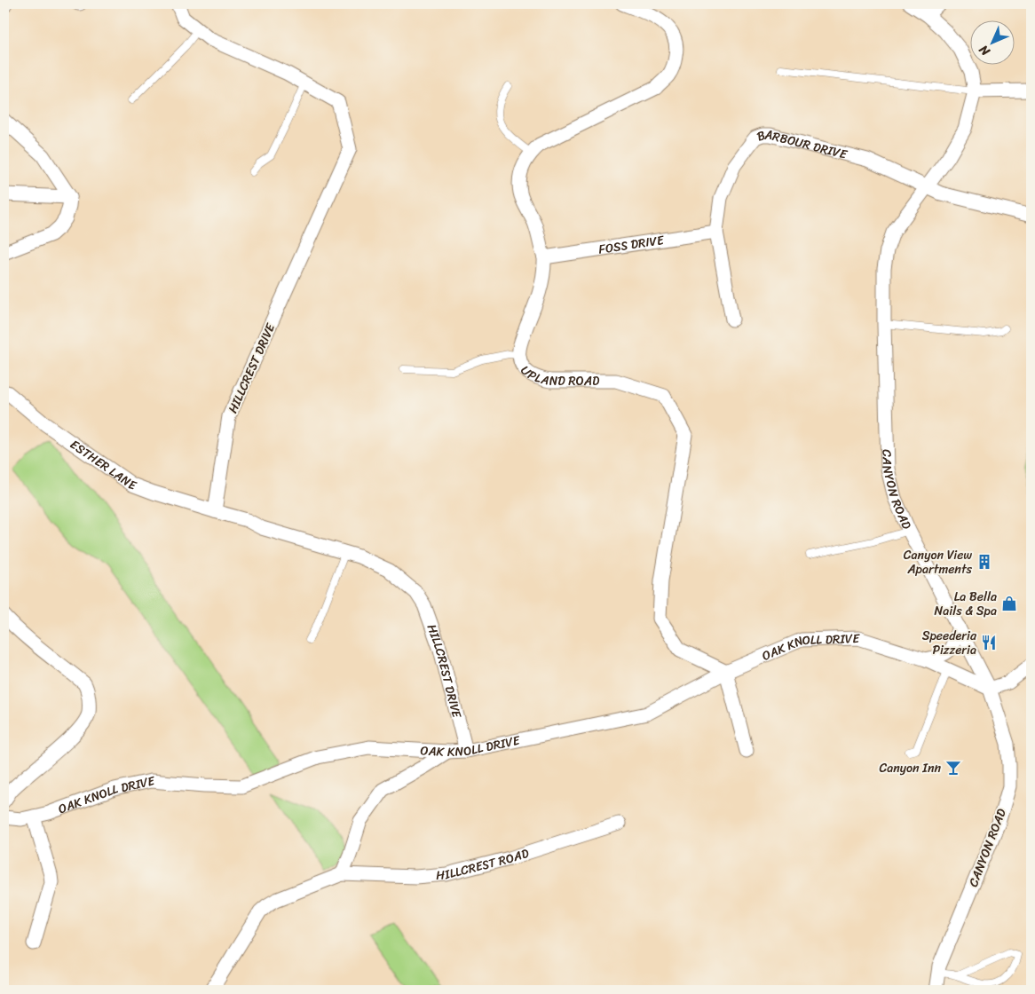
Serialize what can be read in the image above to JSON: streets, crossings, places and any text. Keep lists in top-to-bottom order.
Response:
{
  "streets": {
    "street": [
      "BARBOUR DRIVE",
      "FOSS DRIVE",
      "HILLCREST DRIVE",
      "UPLAND ROAD",
      "ESTHER LANE",
      "CANYON ROAD",
      "OAK KNOLL DRIVE",
      "HILLCREST ROAD"
    ]
  },
  "crossings": [
    ["BARBOUR DRIVE", "FOSS DRIVE"],
    ["BARBOUR DRIVE", "CANYON ROAD"],
    ["FOSS DRIVE", "UPLAND ROAD"],
    ["HILLCREST DRIVE", "ESTHER LANE"],
    ["HILLCREST DRIVE", "OAK KNOLL DRIVE"],
    ["UPLAND ROAD", "OAK KNOLL DRIVE"],
    ["CANYON ROAD", "OAK KNOLL DRIVE"]
  ],
  "places": {
    "building": ["Canyon View Apartments"],
    "shop": ["La Bella Nails & Spa"],
    "restaurant": ["Speederia Pizzeria"],
    "bar": ["Canyon Inn"]
  },
  "north": "bottom left"
}
